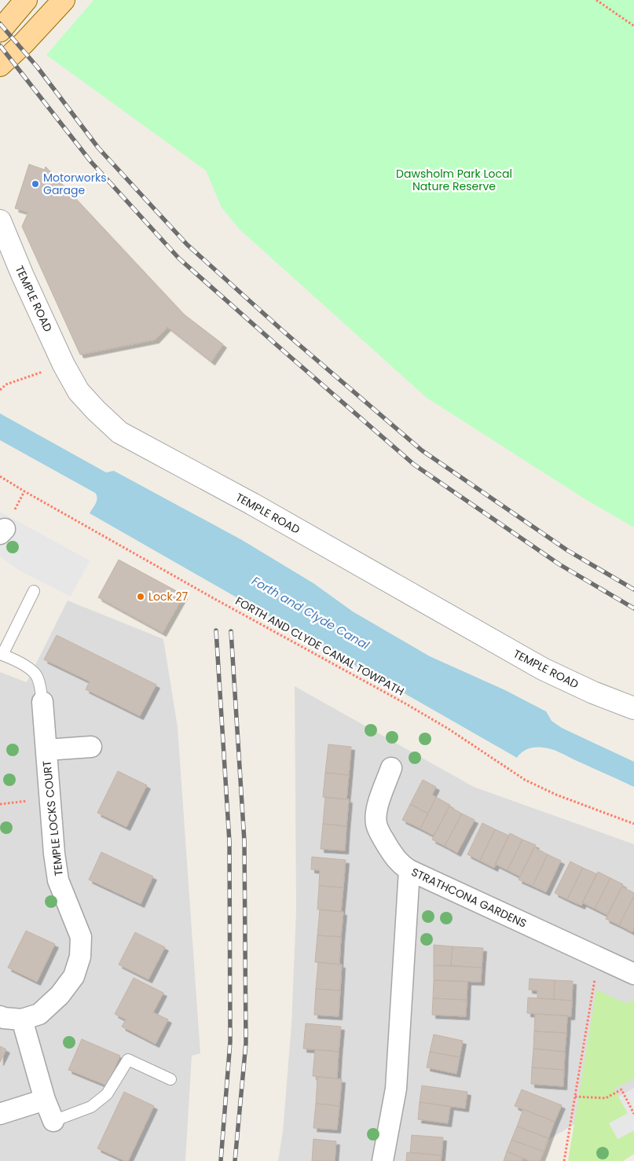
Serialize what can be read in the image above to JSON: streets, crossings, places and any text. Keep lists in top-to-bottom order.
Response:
{
  "streets": {
    "street": ["TEMPLE ROAD", "TEMPLE LOCKS COURT", "STRATHCONA GARDENS"],
    "path": ["FORTH AND CLYDE CANAL TOWPATH"]
  },
  "water": ["Forth and Clyde Canal"],
  "parks": ["Dawsholm Park Local Nature Reserve"],
  "places": ["Motorworks Garage", "Lock 27"]
}
